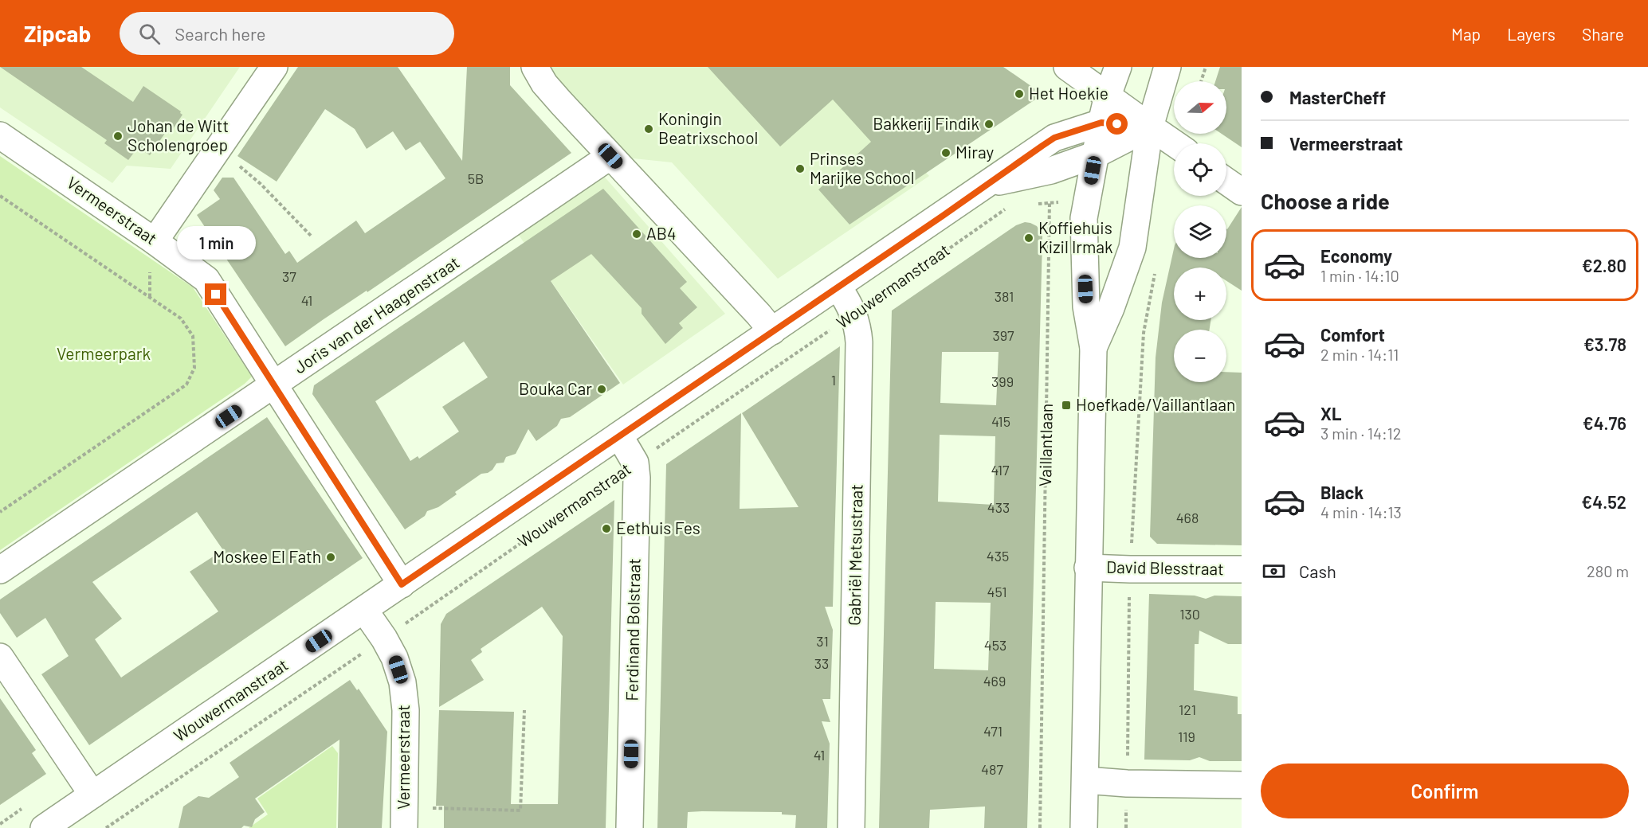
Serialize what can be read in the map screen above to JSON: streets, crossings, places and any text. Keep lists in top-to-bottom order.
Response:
{
  "streets": {
    "street": [
      "Vermeerstraat",
      "Wouwermanstraat",
      "Joris van der Haagenstraat",
      "Gabriël Metsustraat",
      "David Blesstraat",
      "Ferdinand Bolstraat"
    ],
    "path": ["Vaillantlaan"]
  },
  "crossings": [
    ["Vermeerstraat", "Wouwermanstraat"],
    ["Vermeerstraat", "Joris van der Haagenstraat"],
    ["Wouwermanstraat", "Vaillantlaan"],
    ["Wouwermanstraat", "Gabriël Metsustraat"],
    ["Wouwermanstraat", "Ferdinand Bolstraat"]
  ],
  "parks": ["Vermeerpark"],
  "places": {
    "other": [
      "Het Hoekie",
      "Bakkerij Findik",
      "Koningin Beatrixschool",
      "Johan de Witt Scholengroep",
      "Miray",
      "Prinses Marijke School",
      "AB4",
      "Koffiehuis Kizil Irmak",
      "Bouka Car",
      "Eethuis Fes",
      "Moskee El Fath"
    ],
    "transit": ["Hoefkade/Vaillantlaan"]
  },
  "house_numbers": [
    "5B",
    "37",
    "381",
    "41",
    "397",
    "1",
    "399",
    "415",
    "417",
    "433",
    "468",
    "435",
    "451",
    "130",
    "31",
    "453",
    "33",
    "469",
    "121",
    "471",
    "119",
    "41",
    "487"
  ],
  "north": "right",
  "page": {
    "header": "Zipcab",
    "search": "Search here",
    "nav": ["Map", "Layers", "Share"],
    "banner": ["MasterCheff", "Vermeerstraat"],
    "map_buttons": ["+", "−"],
    "heading": "Choose a ride",
    "bubble": "1 min",
    "list": [
      {
        "name": "Economy",
        "note": "1 min · 14:10",
        "value": "€2.80"
      },
      {
        "name": "Comfort",
        "note": "2 min · 14:11",
        "value": "€3.78"
      },
      {
        "name": "XL",
        "note": "3 min · 14:12",
        "value": "€4.76"
      },
      {
        "name": "Black",
        "note": "4 min · 14:13",
        "value": "€4.52"
      }
    ],
    "pay": ["Cash", "280 m"],
    "buttons": "Confirm"
  }
}
